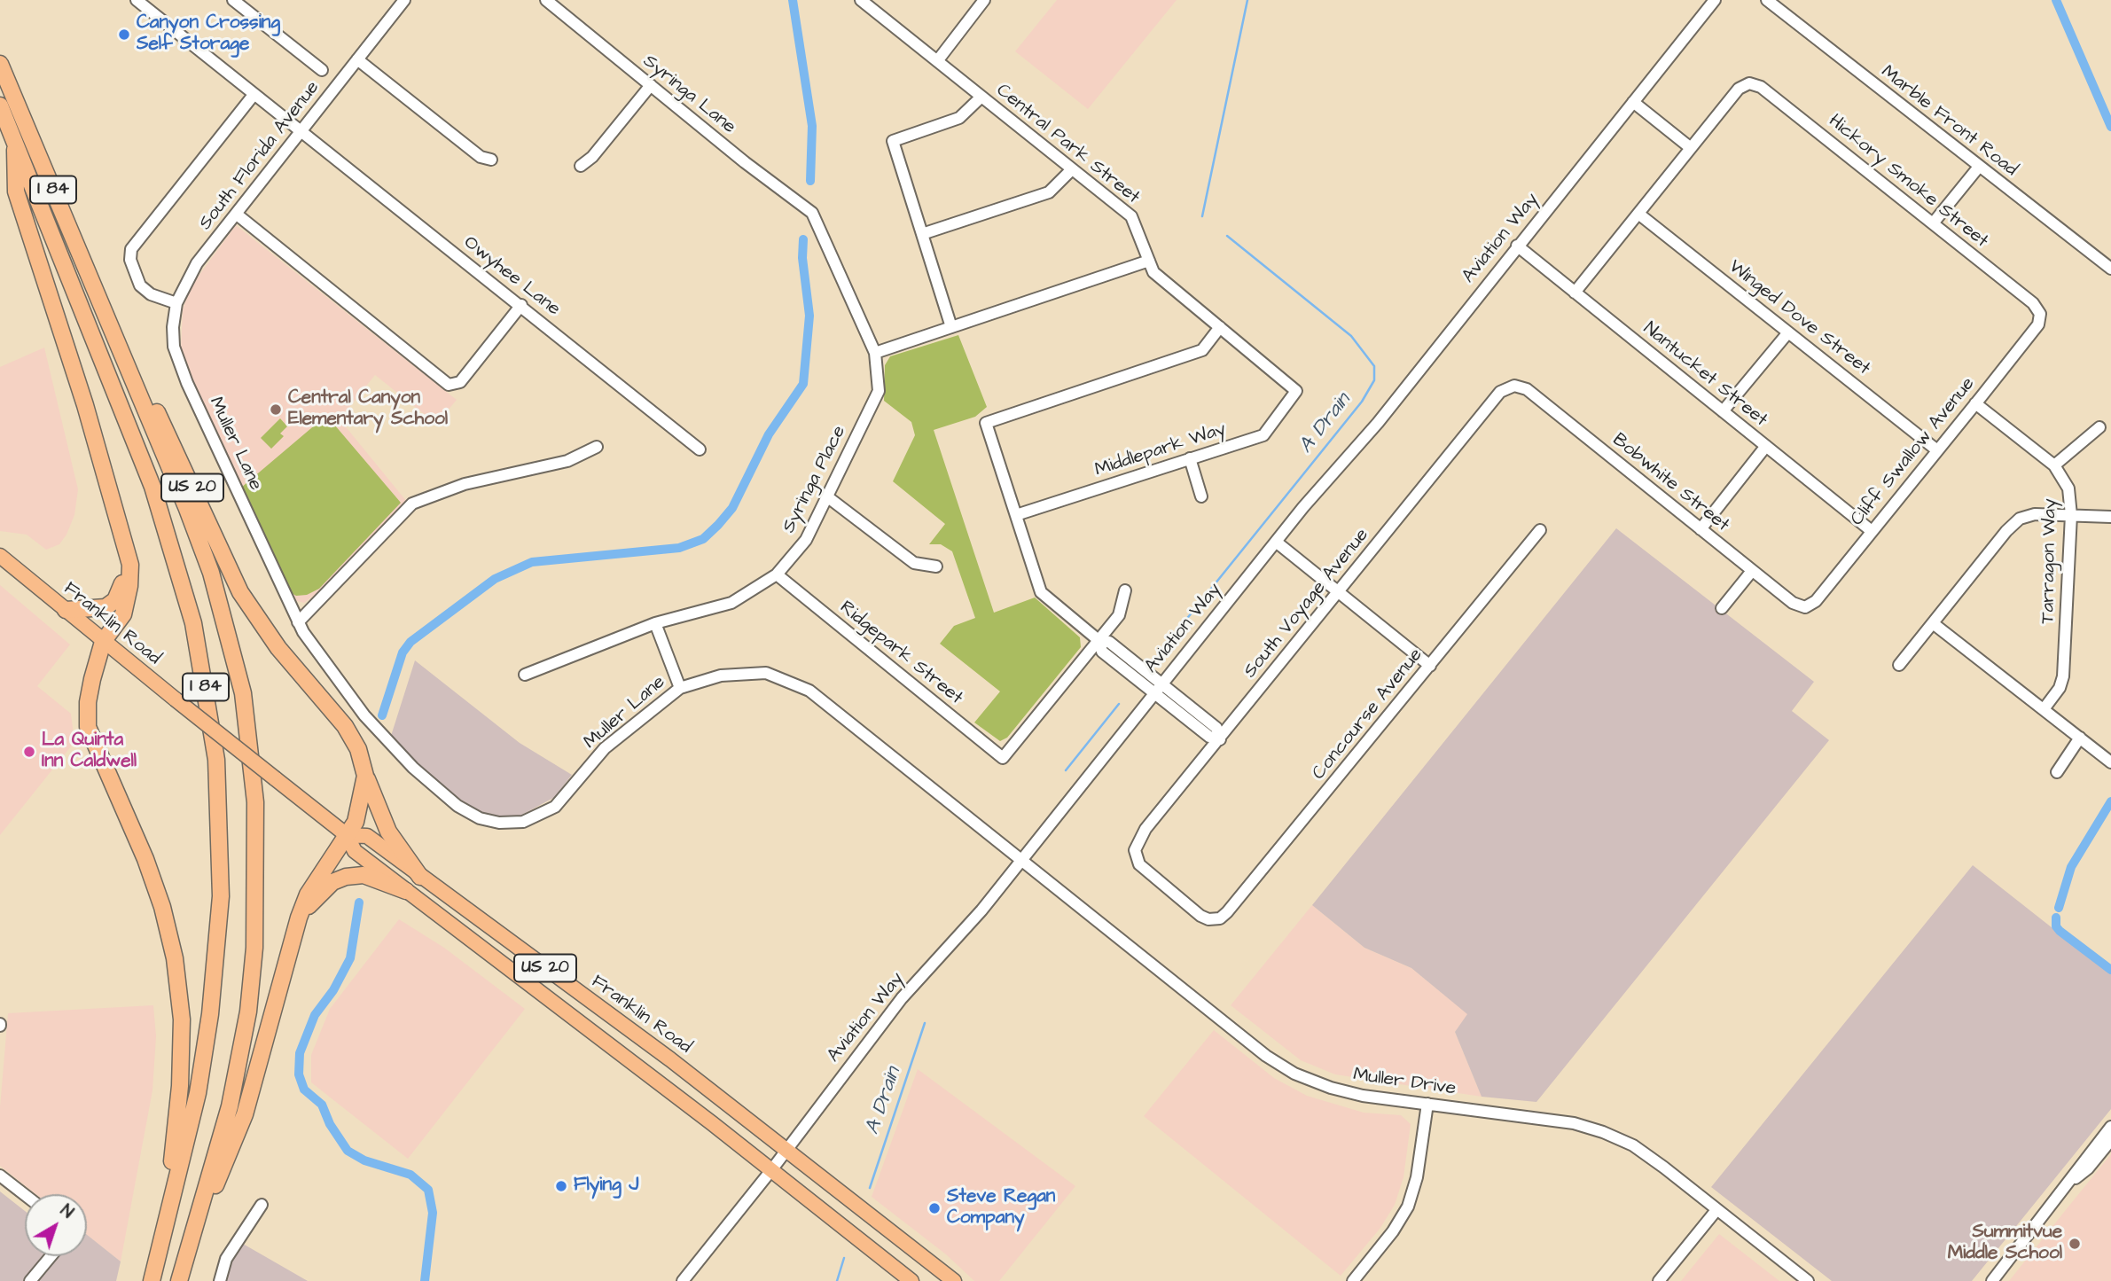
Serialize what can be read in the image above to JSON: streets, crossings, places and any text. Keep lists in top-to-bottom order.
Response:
{
  "streets": {
    "highway": ["I 84", "US 20"],
    "main road": ["Franklin Road"],
    "street": [
      "Syringa Lane",
      "Marble Front Road",
      "Central Park Street",
      "South Florida Avenue",
      "Hickory Smoke Street",
      "Aviation Way",
      "Owyhee Lane",
      "Winged Dove Street",
      "Nantucket Street",
      "Muller Lane",
      "Middlepark Way",
      "Cliff Swallow Avenue",
      "Syringa Place",
      "Bobwhite Street",
      "Tarragon Way",
      "South Voyage Avenue",
      "Ridgepark Street",
      "Concourse Avenue",
      "Muller Drive"
    ]
  },
  "crossings": [
    ["Syringa Lane", "Syringa Place"],
    ["Central Park Street", "Middlepark Way"],
    ["South Florida Avenue", "Owyhee Lane"],
    ["South Florida Avenue", "Muller Lane"],
    ["Hickory Smoke Street", "Cliff Swallow Avenue"],
    ["I 84", "US 20"],
    ["Aviation Way", "Nantucket Street"],
    ["Aviation Way", "Muller Lane"],
    ["Aviation Way", "US 20"],
    ["Aviation Way", "Franklin Road"],
    ["Aviation Way", "Muller Drive"],
    ["Winged Dove Street", "Cliff Swallow Avenue"],
    ["Nantucket Street", "Cliff Swallow Avenue"],
    ["Muller Lane", "Muller Drive"],
    ["Cliff Swallow Avenue", "Bobwhite Street"],
    ["Cliff Swallow Avenue", "Tarragon Way"],
    ["Syringa Place", "Ridgepark Street"],
    ["Bobwhite Street", "South Voyage Avenue"],
    ["US 20", "Franklin Road"],
    ["South Voyage Avenue", "Concourse Avenue"]
  ],
  "water": ["A Drain"],
  "places": [
    "Canyon Crossing Self Storage",
    "Central Canyon Elementary School",
    "La Quinta Inn Caldwell",
    "Flying J",
    "Steve Regan Company",
    "Summitvue Middle School"
  ],
  "north": "top right"
}
